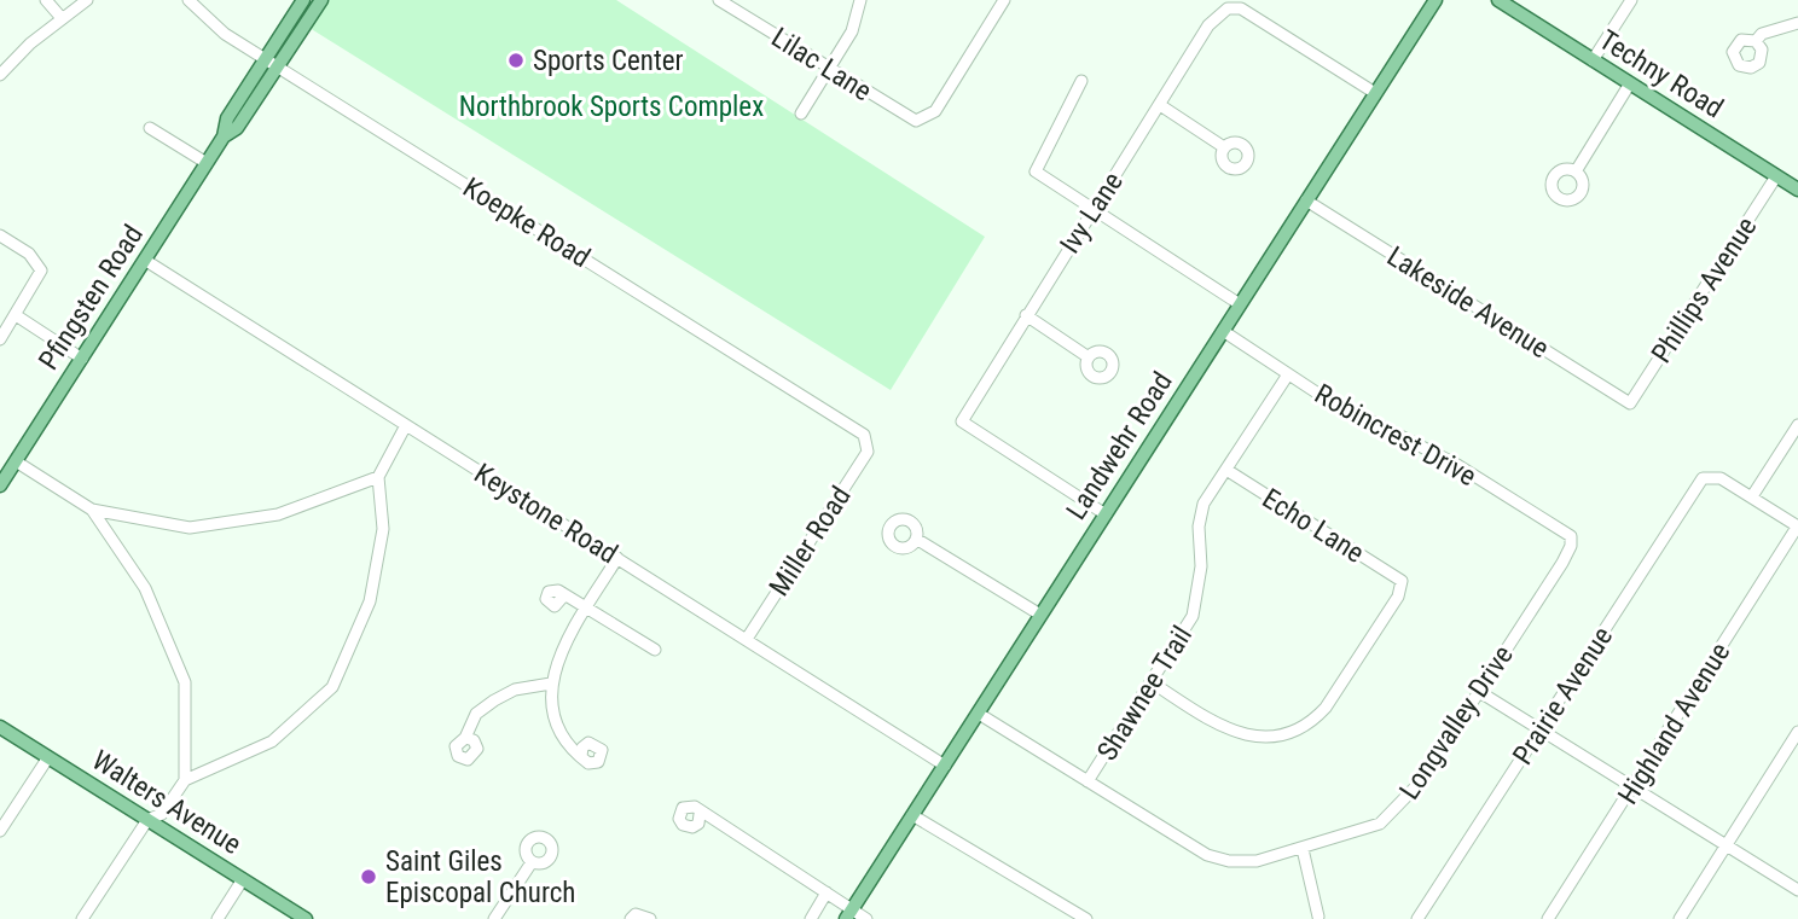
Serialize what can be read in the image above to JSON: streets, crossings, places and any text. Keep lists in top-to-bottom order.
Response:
{
  "streets": {
    "main road": [
      "Techny Road",
      "Pfingsten Road",
      "Landwehr Road",
      "Walters Avenue"
    ],
    "street": [
      "Lilac Lane",
      "Ivy Lane",
      "Koepke Road",
      "Phillips Avenue",
      "Lakeside Avenue",
      "Robincrest Drive",
      "Keystone Road",
      "Echo Lane",
      "Miller Road",
      "Shawnee Trail",
      "Prairie Avenue",
      "Longvalley Drive",
      "Highland Avenue"
    ]
  },
  "crossings": [
    ["Techny Road", "Phillips Avenue"],
    ["Ivy Lane", "Landwehr Road"],
    ["Koepke Road", "Pfingsten Road"],
    ["Koepke Road", "Miller Road"],
    ["Phillips Avenue", "Lakeside Avenue"],
    ["Pfingsten Road", "Keystone Road"],
    ["Lakeside Avenue", "Landwehr Road"],
    ["Robincrest Drive", "Landwehr Road"],
    ["Robincrest Drive", "Shawnee Trail"],
    ["Robincrest Drive", "Longvalley Drive"],
    ["Landwehr Road", "Keystone Road"],
    ["Landwehr Road", "Longvalley Drive"],
    ["Keystone Road", "Miller Road"],
    ["Echo Lane", "Shawnee Trail"],
    ["Shawnee Trail", "Longvalley Drive"]
  ],
  "parks": ["Northbrook Sports Complex"],
  "places": ["Sports Center", "Saint Giles Episcopal Church"]
}
